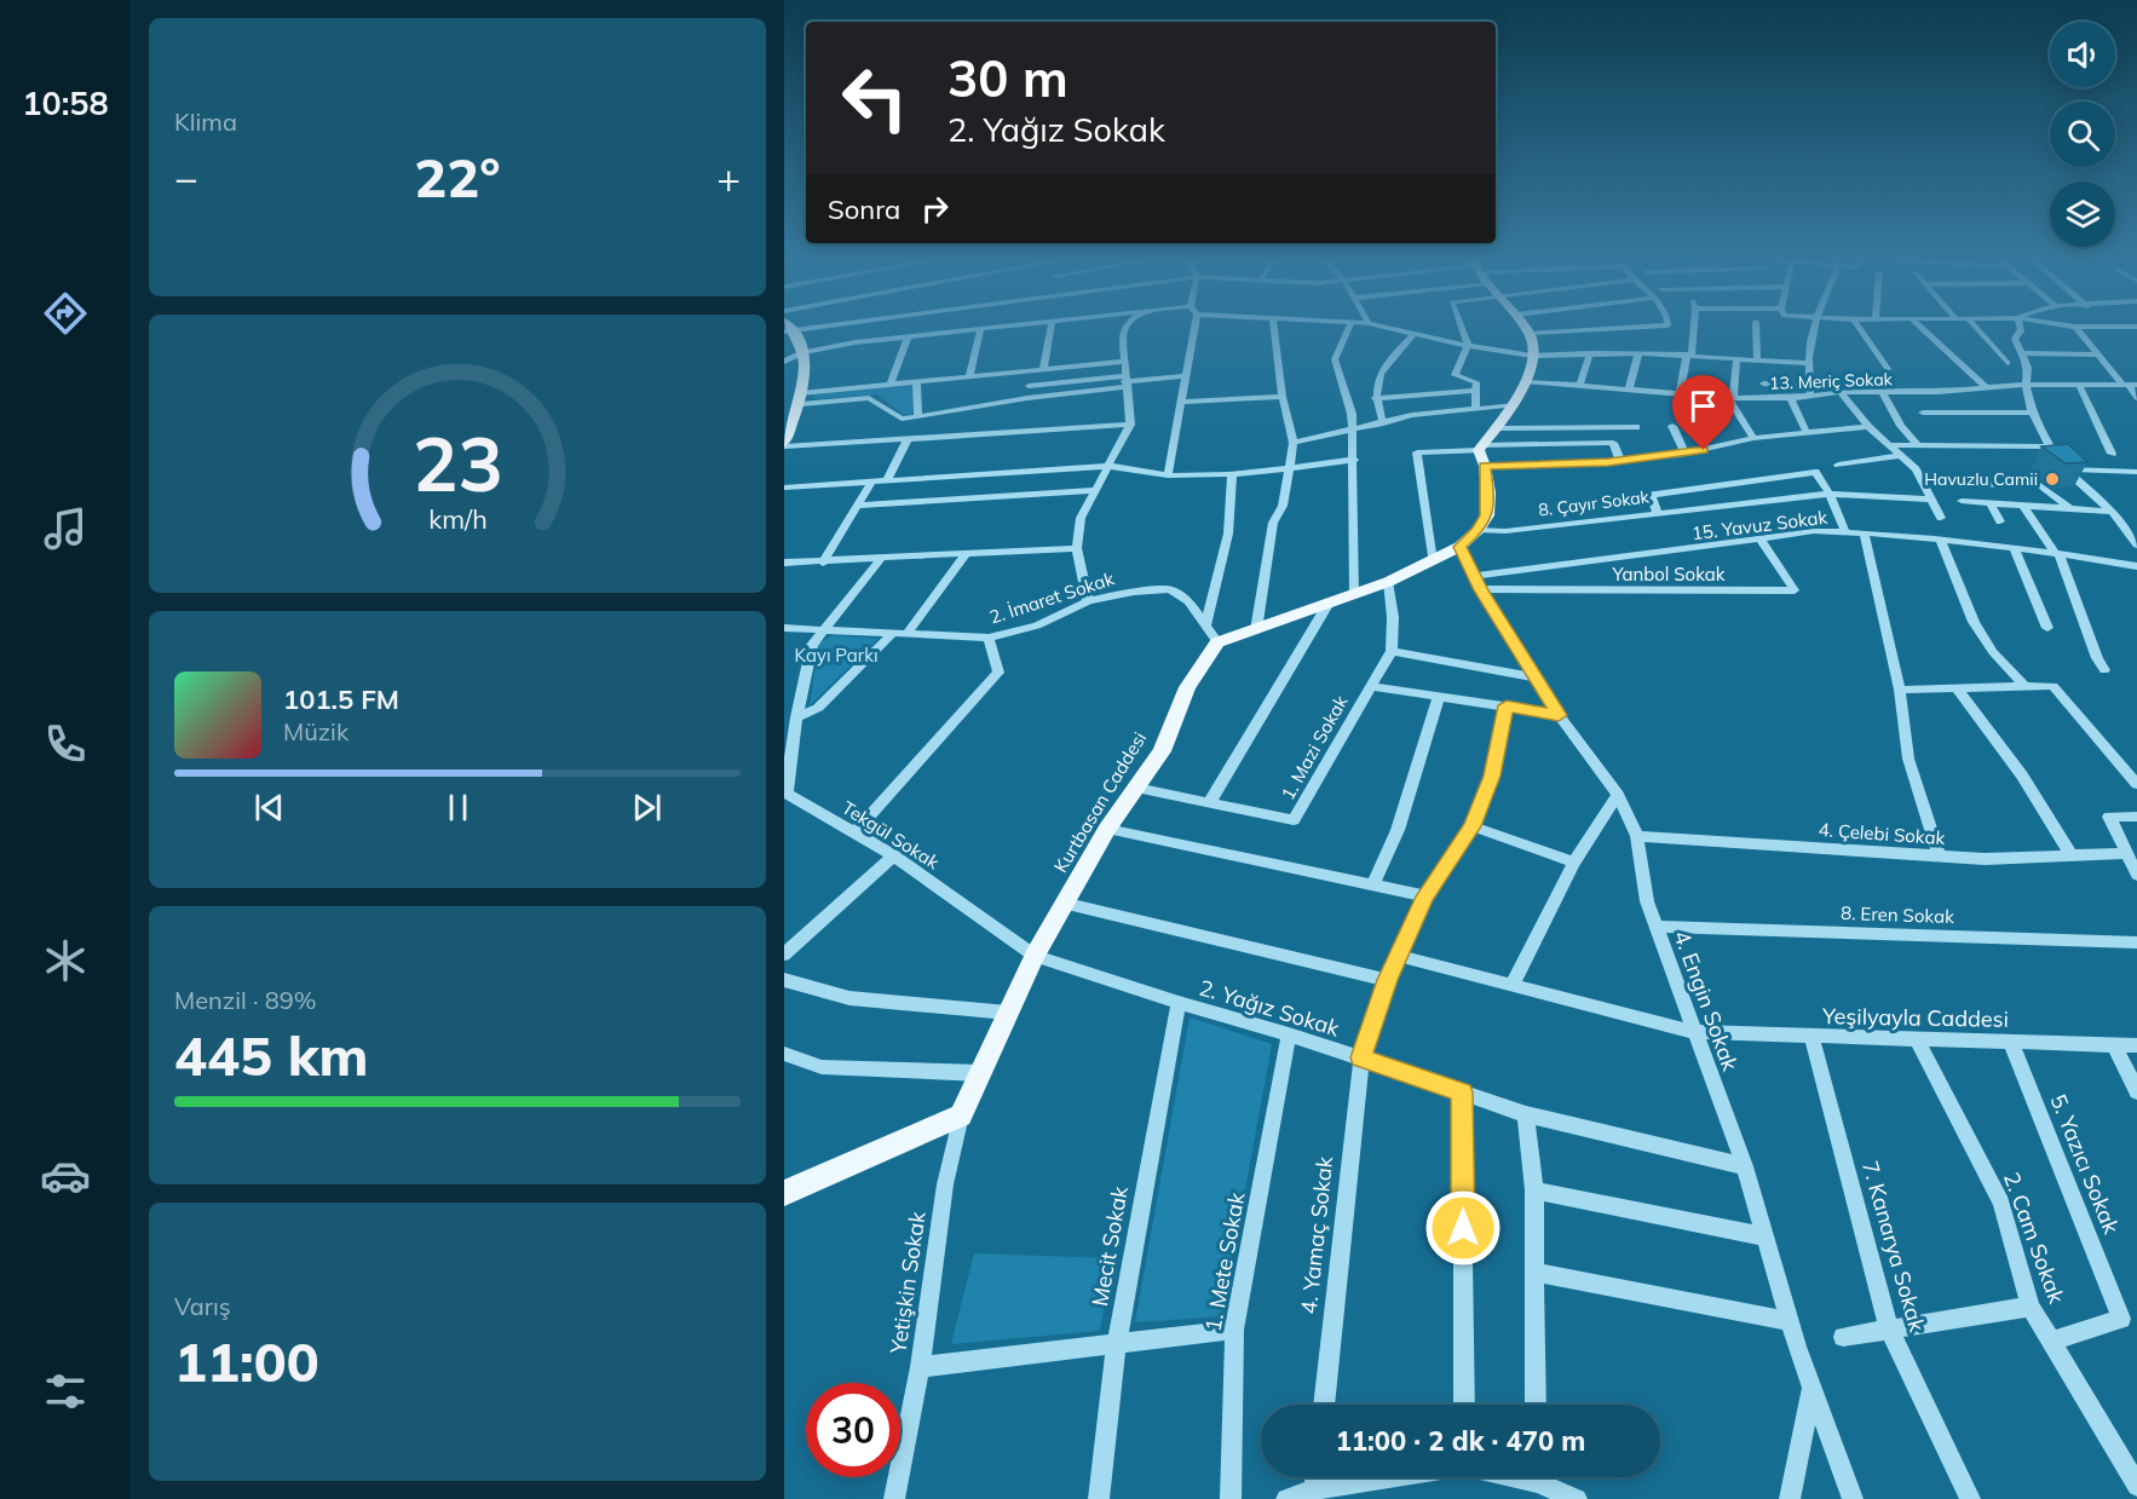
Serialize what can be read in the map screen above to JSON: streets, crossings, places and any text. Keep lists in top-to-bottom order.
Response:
{
  "streets": {
    "main road": ["Kurtbasan Caddesi"],
    "street": [
      "13. Meriç Sokak",
      "8. Çayır Sokak",
      "15. Yavuz Sokak",
      "Yanbol Sokak",
      "2. İmaret Sokak",
      "1. Mazi Sokak",
      "4. Çelebi Sokak",
      "Tekgül Sokak",
      "8. Eren Sokak",
      "4. Engin Sokak",
      "2. Yağız Sokak",
      "Yeşilyayla Caddesi",
      "5. Yazıcı Sokak",
      "4. Yamaç Sokak",
      "2. Cam Sokak",
      "Mecit Sokak",
      "7. Kanarya Sokak",
      "1. Mete Sokak",
      "Yetişkin Sokak"
    ]
  },
  "crossings": [
    ["15. Yavuz Sokak", "Yanbol Sokak"],
    ["15. Yavuz Sokak", "4. Engin Sokak"],
    ["Yanbol Sokak", "4. Engin Sokak"],
    ["2. İmaret Sokak", "Kurtbasan Caddesi"],
    ["2. İmaret Sokak", "Tekgül Sokak"],
    ["1. Mazi Sokak", "Kurtbasan Caddesi"],
    ["Kurtbasan Caddesi", "Tekgül Sokak"],
    ["Kurtbasan Caddesi", "2. Yağız Sokak"],
    ["Kurtbasan Caddesi", "Yetişkin Sokak"],
    ["4. Çelebi Sokak", "4. Engin Sokak"],
    ["Tekgül Sokak", "2. Yağız Sokak"],
    ["8. Eren Sokak", "4. Engin Sokak"],
    ["4. Engin Sokak", "2. Yağız Sokak"],
    ["4. Engin Sokak", "Yeşilyayla Caddesi"],
    ["2. Yağız Sokak", "4. Yamaç Sokak"],
    ["2. Yağız Sokak", "Mecit Sokak"],
    ["2. Yağız Sokak", "1. Mete Sokak"],
    ["Yeşilyayla Caddesi", "5. Yazıcı Sokak"],
    ["Yeşilyayla Caddesi", "4. Yamaç Sokak"],
    ["Yeşilyayla Caddesi", "2. Cam Sokak"],
    ["Yeşilyayla Caddesi", "7. Kanarya Sokak"],
    ["5. Yazıcı Sokak", "2. Cam Sokak"]
  ],
  "parks": ["Kayı Parkı"],
  "places": ["Havuzlu Camii"],
  "page": {
    "tabs": "10:58",
    "tile": [
      "Klima",
      ["Menzil · 89%", "445 km"],
      ["Varış", "11:00"]
    ],
    "turn": ["30 m", "2. Yağız Sokak"],
    "heat": ["−", "22°", "+"],
    "then": "Sonra",
    "song": ["101.5 FM", "Müzik"],
    "limit": "30",
    "trip": "11:00 · 2 dk · 470 m",
    "gauge": ["23", "km/h"]
  }
}
